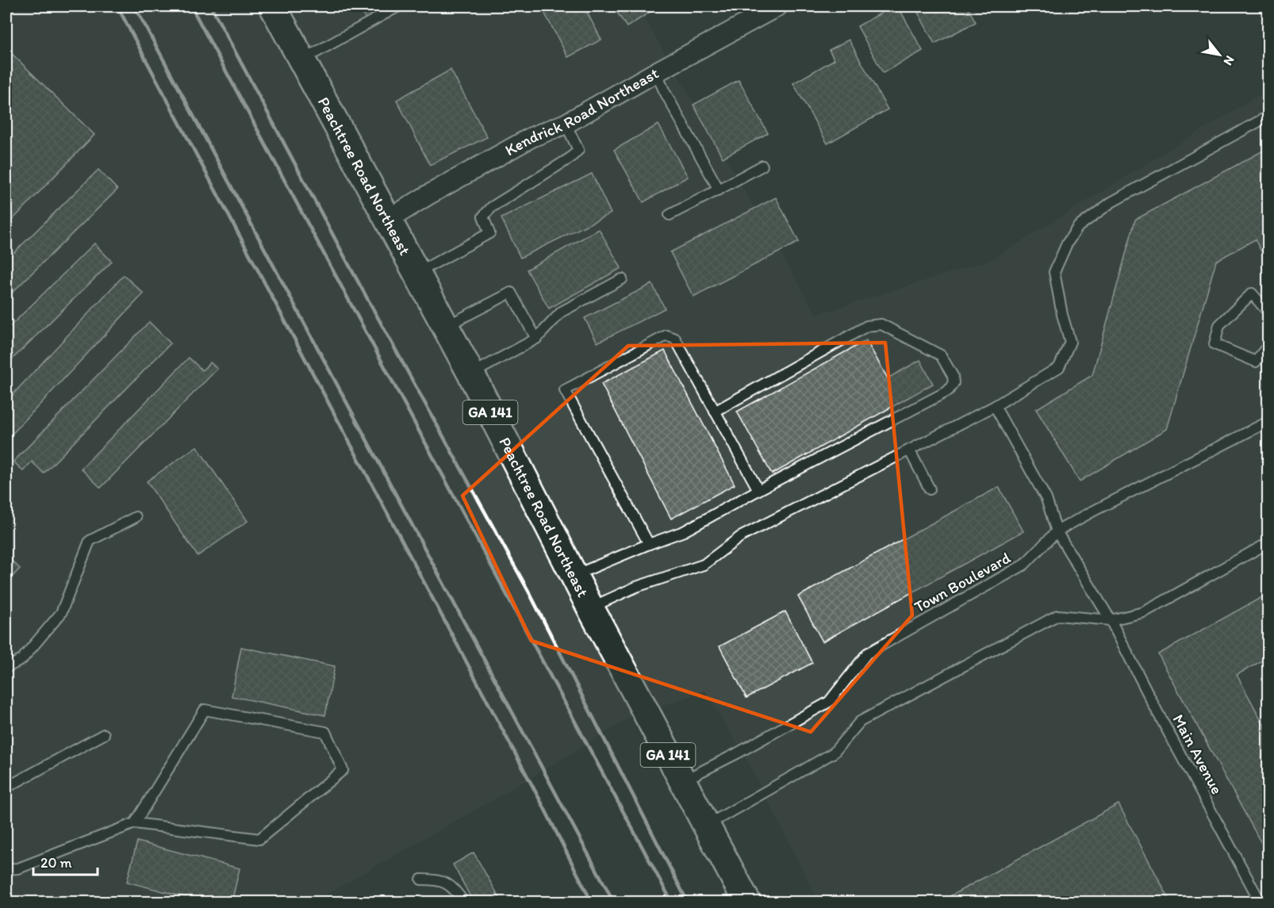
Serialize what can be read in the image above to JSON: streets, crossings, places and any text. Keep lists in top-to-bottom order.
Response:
{
  "streets": {
    "highway": ["Peachtree Road Northeast", "GA 141"],
    "street": ["Kendrick Road Northeast"],
    "lane": ["Town Boulevard", "Main Avenue"]
  },
  "crossings": [
    ["Kendrick Road Northeast", "Peachtree Road Northeast"],
    ["Peachtree Road Northeast", "Town Boulevard"],
    ["Town Boulevard", "Main Avenue"]
  ],
  "scale_bar": "20 m",
  "north": "bottom right"
}
